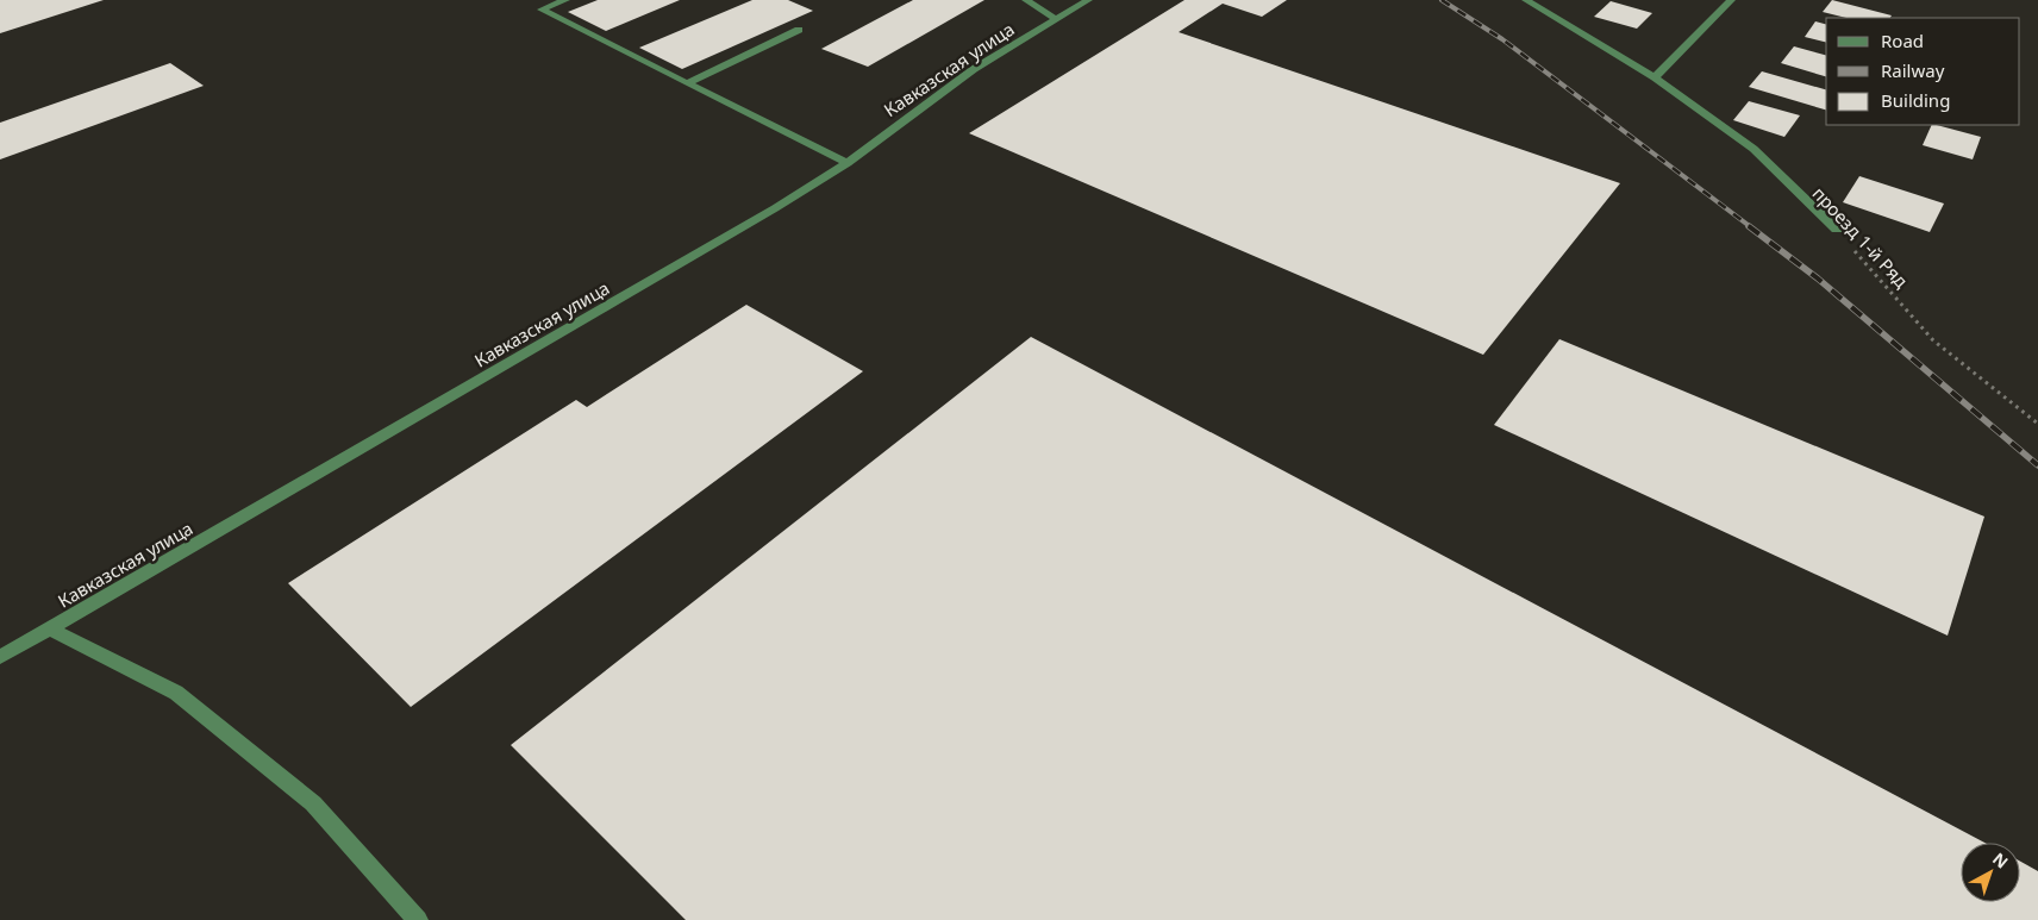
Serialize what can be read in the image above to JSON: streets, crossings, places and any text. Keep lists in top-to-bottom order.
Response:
{
  "streets": {
    "street": ["Кавказская улица", "проезд 1-й Ряд"]
  },
  "legend": ["Road", "Railway", "Building"],
  "north": "top right"
}
